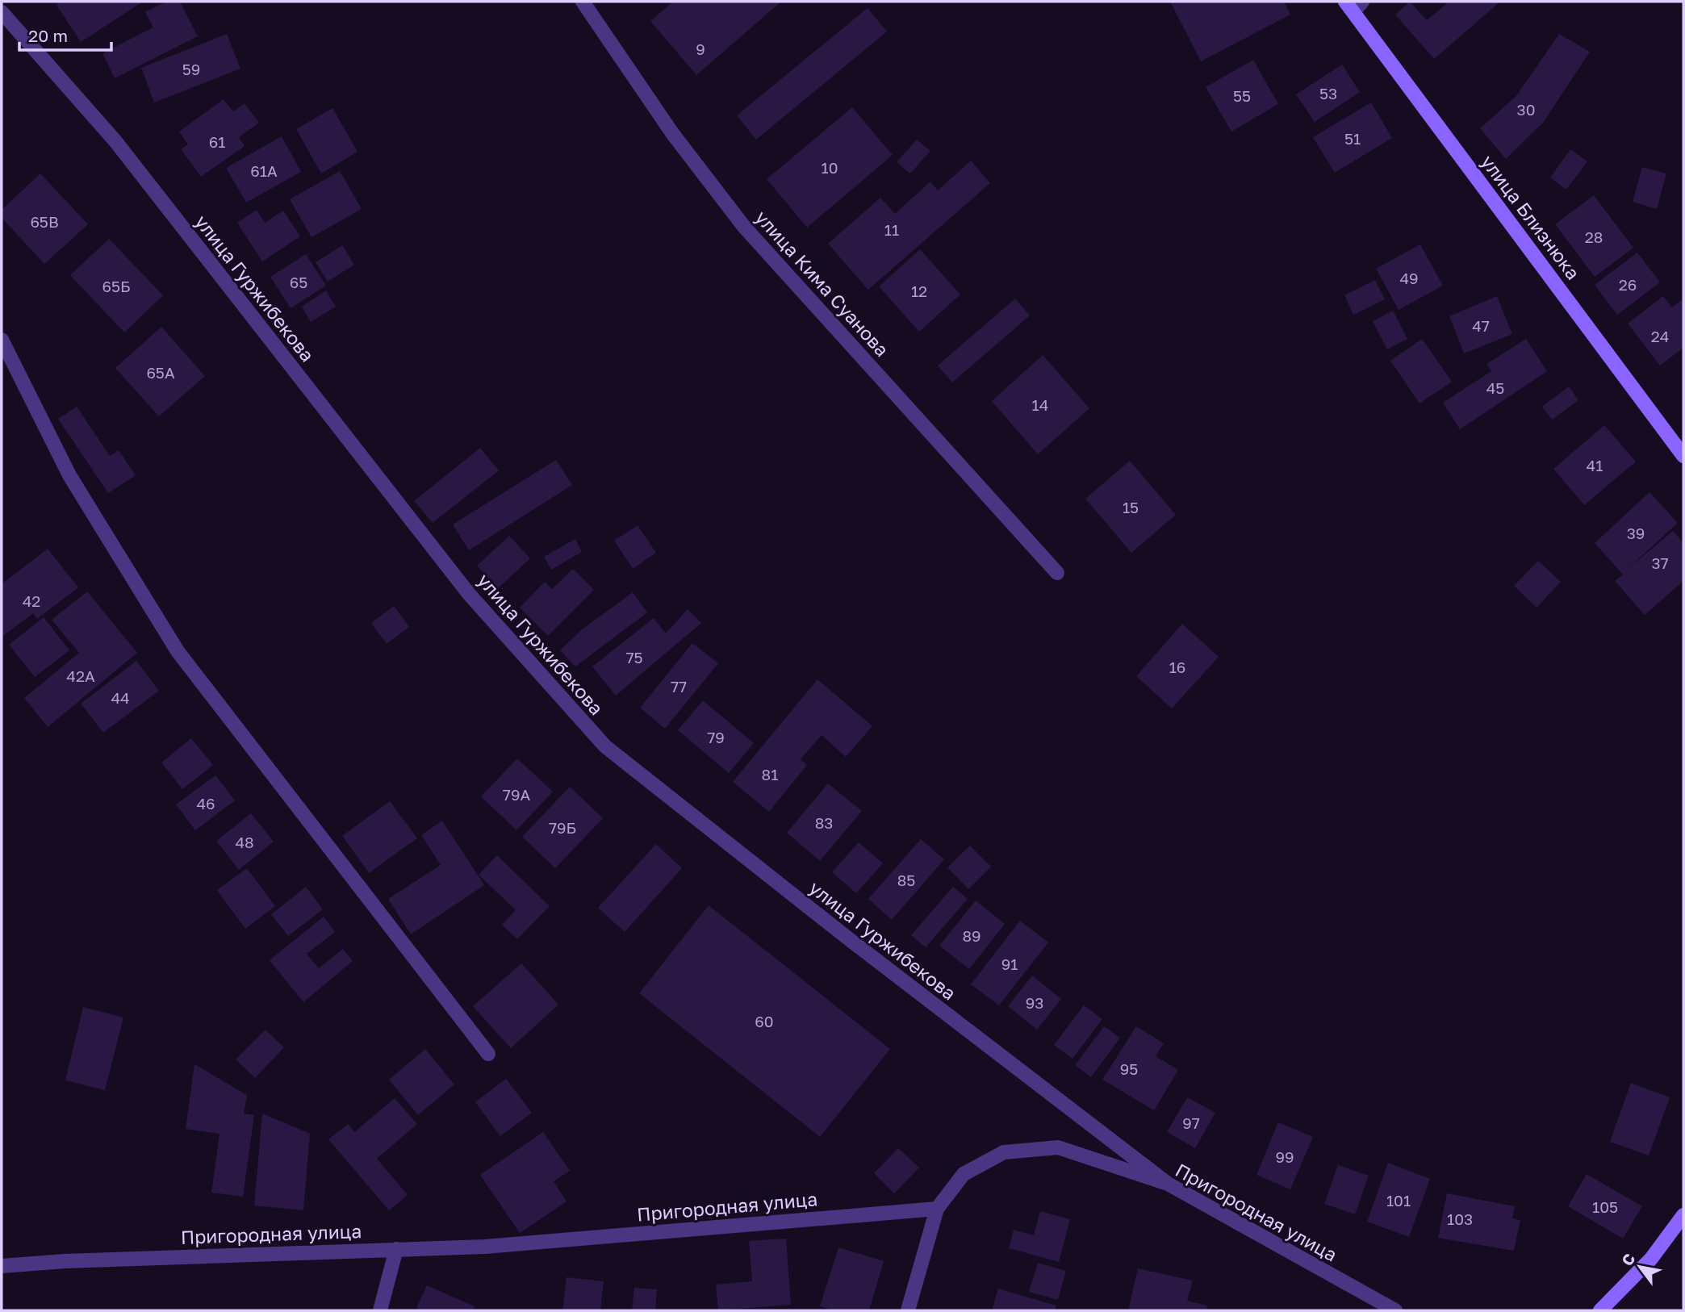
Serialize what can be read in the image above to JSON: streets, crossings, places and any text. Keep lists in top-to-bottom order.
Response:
{
  "streets": {
    "street": [
      "улица Близнюка",
      "улица Кима Суанова",
      "улица Гуржибекова",
      "Пригородная улица"
    ]
  },
  "crossings": [
    ["улица Гуржибекова", "Пригородная улица"]
  ],
  "house_numbers": [
    "9",
    "59",
    "53",
    "55",
    "30",
    "51",
    "61",
    "10",
    "61А",
    "65В",
    "11",
    "28",
    "49",
    "65",
    "26",
    "65Б",
    "12",
    "47",
    "24",
    "65А",
    "45",
    "14",
    "41",
    "15",
    "39",
    "37",
    "42",
    "75",
    "16",
    "42А",
    "77",
    "44",
    "79",
    "81",
    "79А",
    "46",
    "83",
    "79Б",
    "48",
    "85",
    "89",
    "91",
    "93",
    "60",
    "95",
    "97",
    "99",
    "101",
    "105",
    "103"
  ],
  "scale_bar": "20 m",
  "north": "top left"
}
